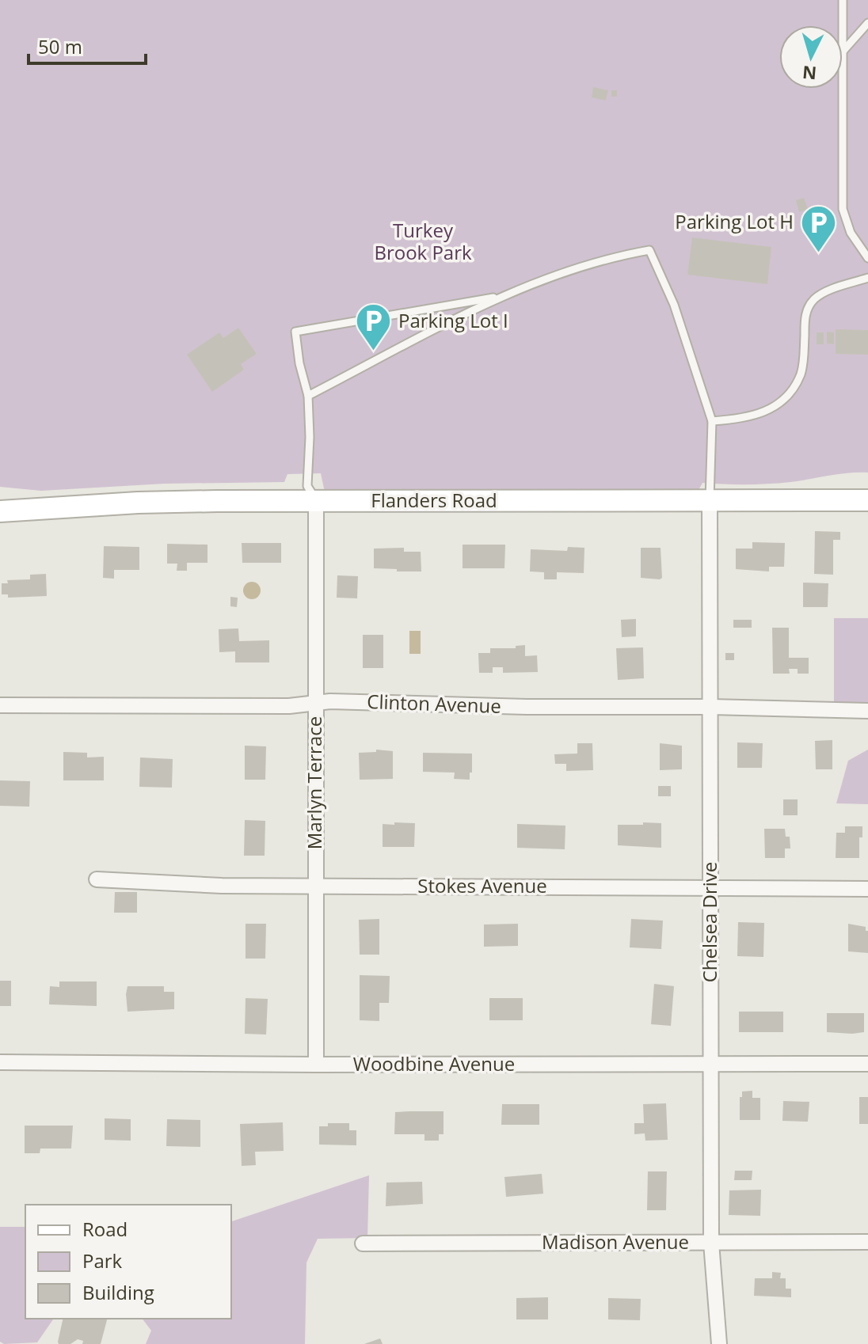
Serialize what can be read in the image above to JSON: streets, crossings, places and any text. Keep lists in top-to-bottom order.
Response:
{
  "streets": {
    "main road": ["Flanders Road"],
    "street": [
      "Clinton Avenue",
      "Marlyn Terrace",
      "Stokes Avenue",
      "Chelsea Drive",
      "Woodbine Avenue",
      "Madison Avenue"
    ]
  },
  "crossings": [
    ["Flanders Road", "Marlyn Terrace"],
    ["Flanders Road", "Chelsea Drive"],
    ["Clinton Avenue", "Marlyn Terrace"],
    ["Clinton Avenue", "Chelsea Drive"],
    ["Marlyn Terrace", "Stokes Avenue"],
    ["Marlyn Terrace", "Woodbine Avenue"],
    ["Stokes Avenue", "Chelsea Drive"],
    ["Chelsea Drive", "Woodbine Avenue"],
    ["Chelsea Drive", "Madison Avenue"]
  ],
  "parks": ["Turkey Brook Park"],
  "places": {
    "parking": ["Parking Lot H", "Parking Lot I"]
  },
  "legend": ["Road", "Park", "Building"],
  "scale_bar": "50 m",
  "north": "bottom"
}
